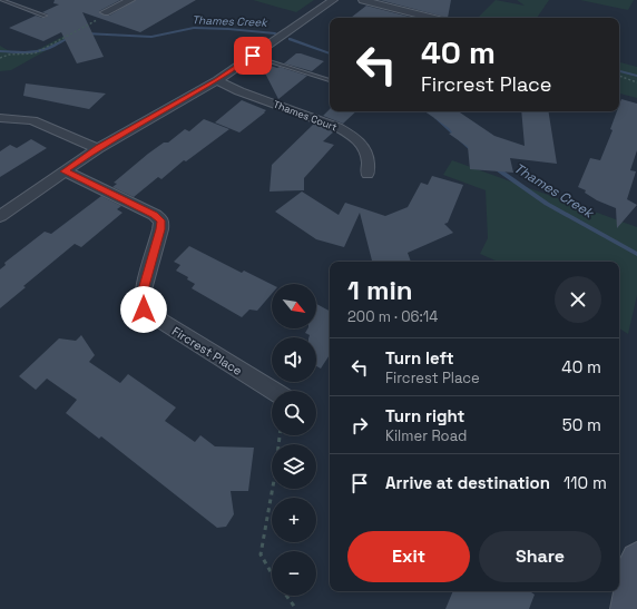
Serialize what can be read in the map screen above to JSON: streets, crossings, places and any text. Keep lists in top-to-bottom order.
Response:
{
  "streets": {
    "street": ["Thames Court", "Fircrest Place"]
  },
  "water": ["Thames Creek"],
  "north": "bottom right",
  "page": {
    "turn": ["40 m", "Fircrest Place"],
    "heading": ["1 min", "200 m · 06:14"],
    "map_buttons": ["+", "−"],
    "list": [
      {
        "name": "Turn left",
        "note": "Fircrest Place",
        "value": "40 m"
      },
      {
        "name": "Turn right",
        "note": "Kilmer Road",
        "value": "50 m"
      },
      {
        "name": "Arrive at destination",
        "value": "110 m"
      }
    ],
    "buttons": ["Exit", "Share"]
  }
}
